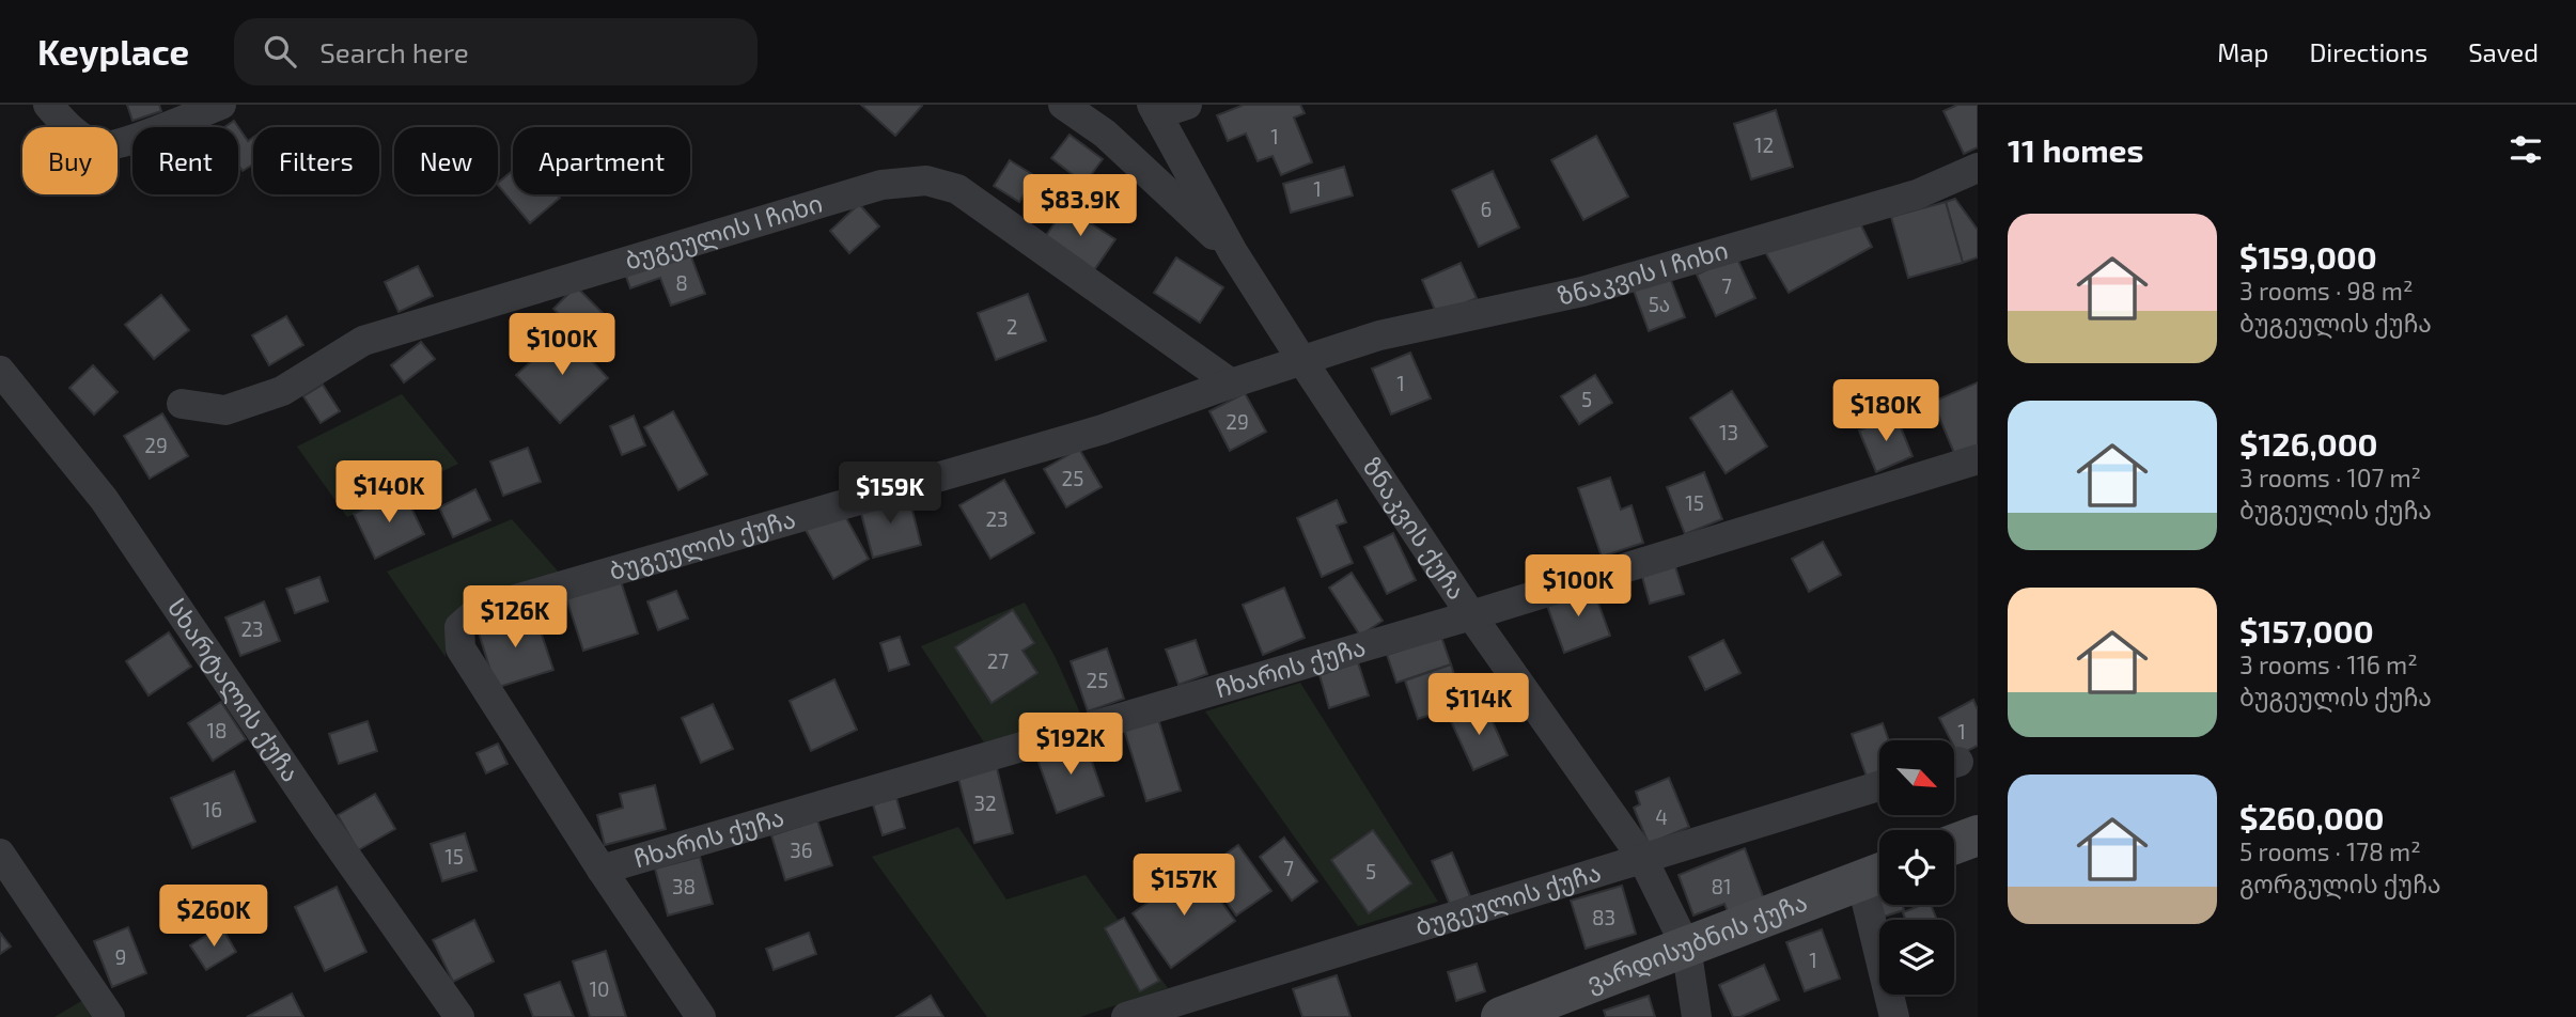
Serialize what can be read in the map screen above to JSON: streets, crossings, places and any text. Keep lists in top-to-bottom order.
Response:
{
  "streets": {
    "street": [
      "ბუგეულის I ჩიხი",
      "ზნაკვის I ჩიხი",
      "ზნაკვის ქუჩა",
      "ბუგეულის ქუჩა",
      "ჩხარის ქუჩა",
      "სხარტალის ქუჩა",
      "ვარდისუბნის ქუჩა"
    ]
  },
  "crossings": [
    ["ბუგეულის I ჩიხი", "ბუგეულის ქუჩა"],
    ["ზნაკვის I ჩიხი", "ზნაკვის ქუჩა"],
    ["ზნაკვის I ჩიხი", "ბუგეულის ქუჩა"],
    ["ზნაკვის ქუჩა", "ბუგეულის ქუჩა"],
    ["ზნაკვის ქუჩა", "ჩხარის ქუჩა"],
    ["ზნაკვის ქუჩა", "ვარდისუბნის ქუჩა"],
    ["ბუგეულის ქუჩა", "ჩხარის ქუჩა"]
  ],
  "house_numbers": [
    "1",
    "12",
    "1",
    "6",
    "8",
    "7",
    "5ა",
    "2",
    "1",
    "5",
    "29",
    "13",
    "29",
    "25",
    "15",
    "23",
    "23",
    "27",
    "25",
    "18",
    "1",
    "32",
    "16",
    "4",
    "36",
    "15",
    "7",
    "5",
    "38",
    "81",
    "83",
    "9",
    "1",
    "10"
  ],
  "north": "bottom right",
  "page": {
    "header": "Keyplace",
    "search": "Search here",
    "nav": ["Map", "Directions", "Saved"],
    "heading": "11 homes",
    "chip": [
      "Buy",
      "Rent",
      "Filters",
      "New",
      "Apartment"
    ],
    "price": [
      "$83.9K",
      "$100K",
      "$180K",
      "$140K",
      "$159K",
      "$100K",
      "$126K",
      "$114K",
      "$192K",
      "$157K",
      "$260K"
    ],
    "list": [
      {
        "name": "$159,000",
        "note": "3 rooms · 98 m² · ბუგეულის ქუჩა"
      },
      {
        "name": "$126,000",
        "note": "3 rooms · 107 m² · ბუგეულის ქუჩა"
      },
      {
        "name": "$157,000",
        "note": "3 rooms · 116 m² · ბუგეულის ქუჩა"
      },
      {
        "name": "$260,000",
        "note": "5 rooms · 178 m² · გორგულის ქუჩა"
      }
    ]
  }
}
